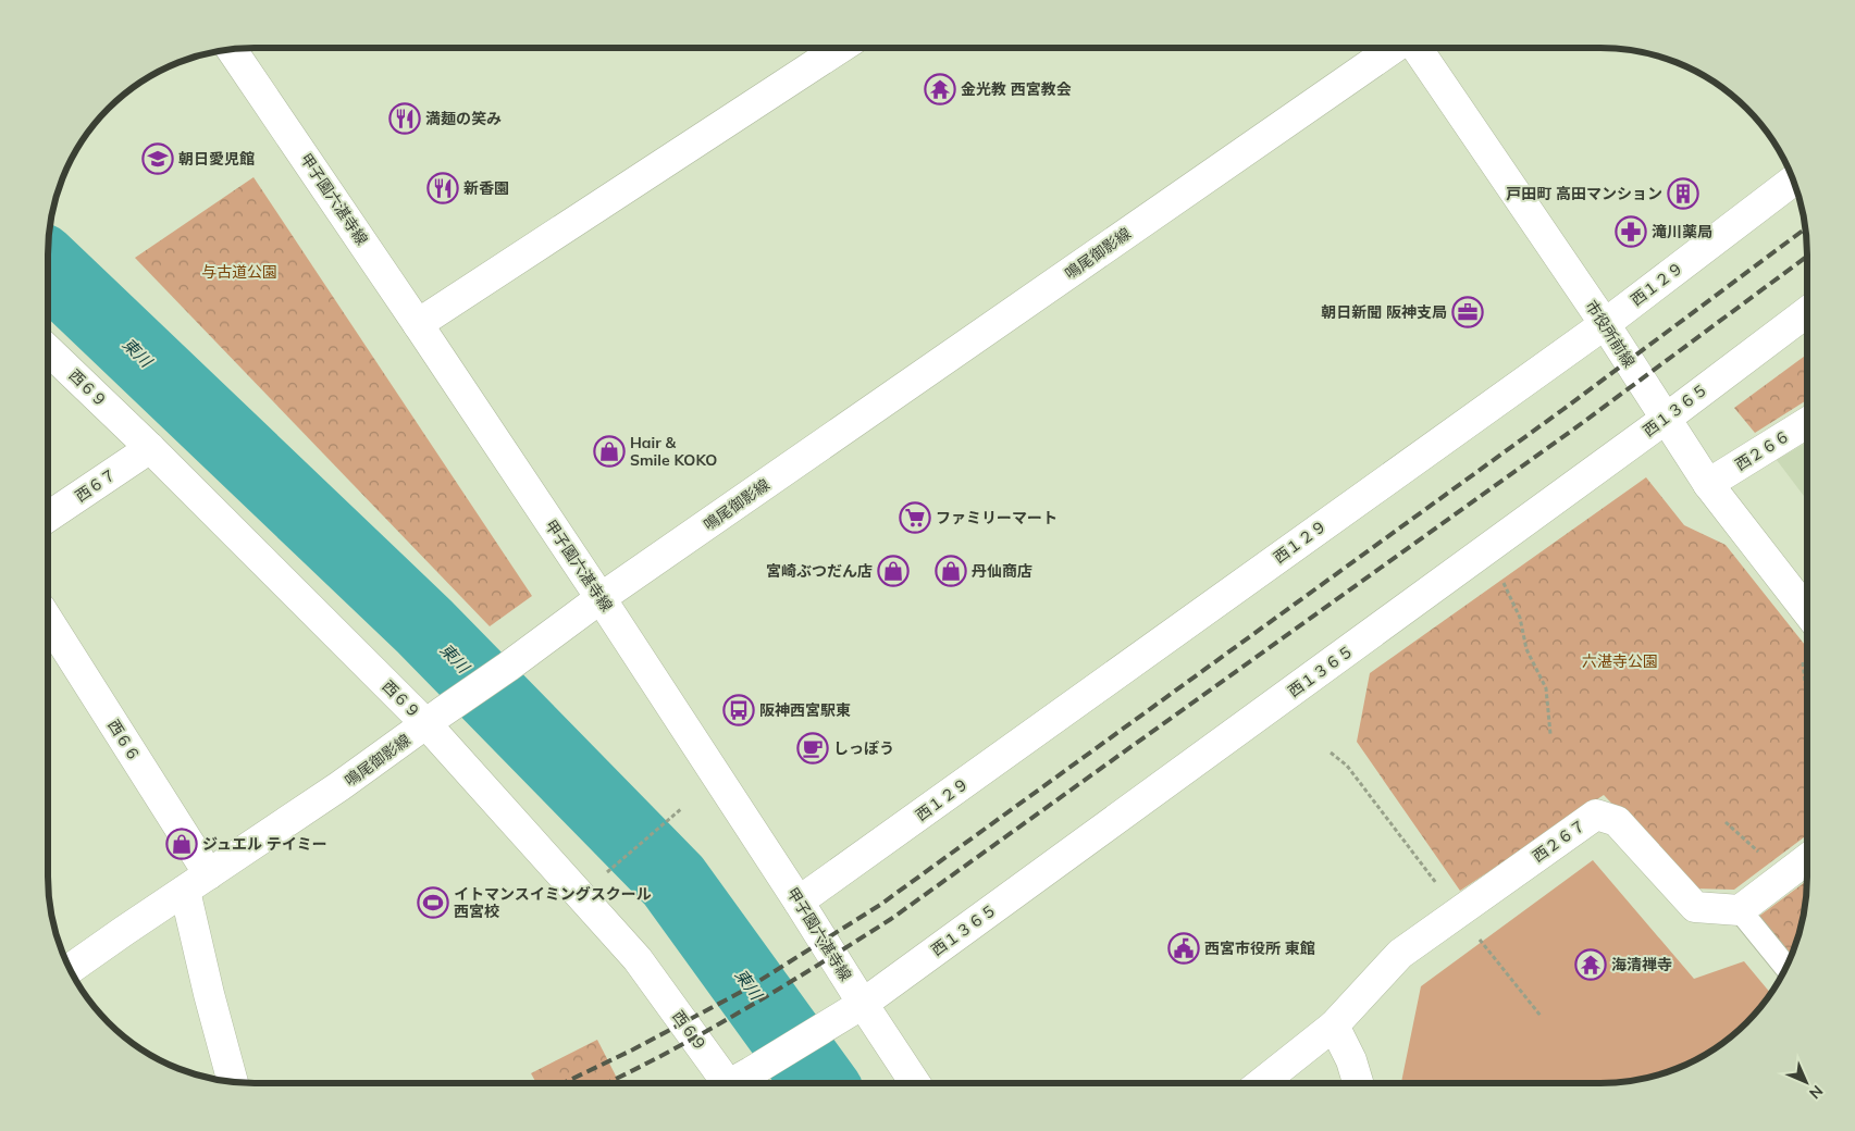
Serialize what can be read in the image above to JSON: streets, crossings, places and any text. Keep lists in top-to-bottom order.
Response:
{
  "streets": {
    "street": [
      "甲子園六湛寺線",
      "鳴尾御影線",
      "西１２９",
      "市役所前線",
      "西６９",
      "西１３６５",
      "西２６６",
      "西６７",
      "西６６",
      "西２６７"
    ]
  },
  "crossings": [
    ["甲子園六湛寺線", "鳴尾御影線"],
    ["甲子園六湛寺線", "西１２９"],
    ["甲子園六湛寺線", "西１３６５"],
    ["鳴尾御影線", "西６９"],
    ["鳴尾御影線", "西６６"],
    ["西１２９", "市役所前線"],
    ["市役所前線", "西１３６５"],
    ["市役所前線", "西２６６"],
    ["西６９", "西６７"]
  ],
  "water": ["東川"],
  "parks": ["与古道公園", "六湛寺公園"],
  "places": {
    "temple": ["金光教 西宮教会", "海清禅寺"],
    "restaurant": ["満麺の笑み", "新香園"],
    "school or university": ["朝日愛児館"],
    "building": ["戸田町 高田マンション"],
    "pharmacy": ["滝川薬局"],
    "office": ["朝日新聞 阪神支局"],
    "shop": [
      "Hair & Smile KOKO",
      "宮崎ぶつだん店",
      "丹仙商店",
      "ジュエル テイミー"
    ],
    "supermarket": ["ファミリーマート"],
    "bus stop": ["阪神西宮駅東"],
    "cafe": ["しっぽう"],
    "sports": ["イトマンスイミングスクール 西宮校"],
    "public building": ["西宮市役所 東館"]
  },
  "north": "bottom right"
}
